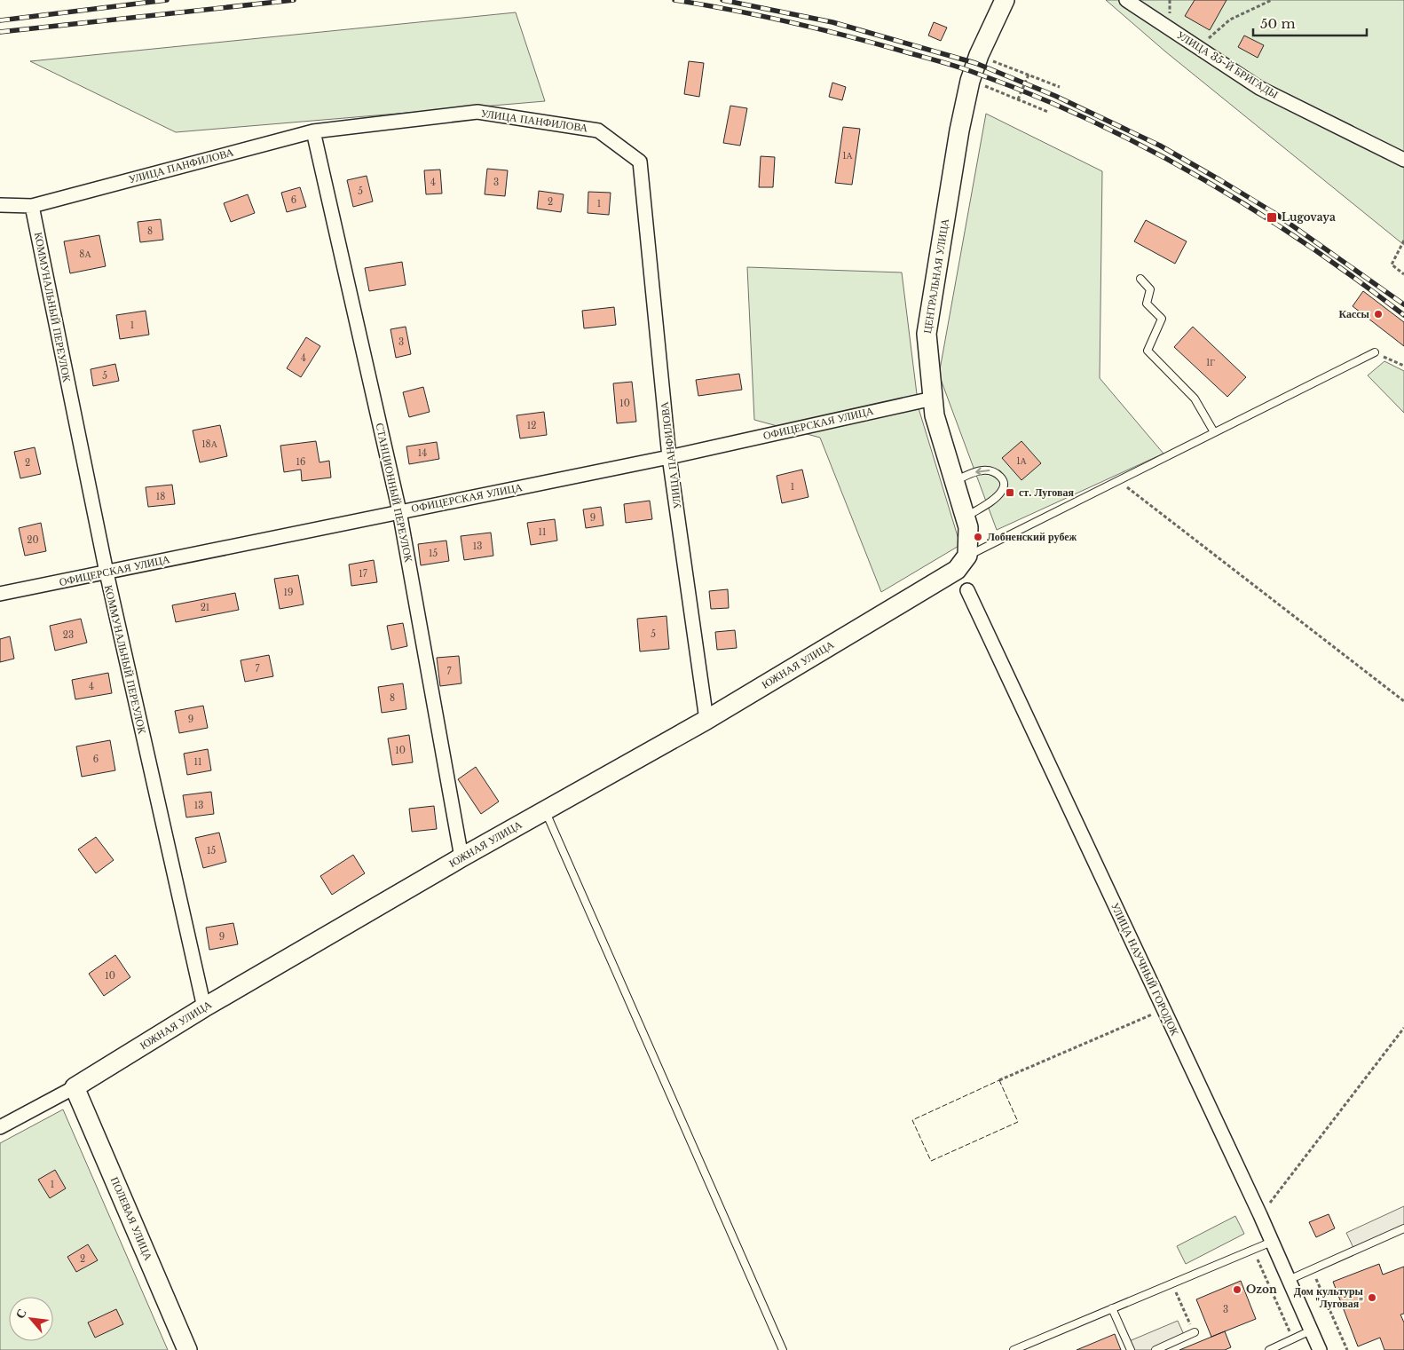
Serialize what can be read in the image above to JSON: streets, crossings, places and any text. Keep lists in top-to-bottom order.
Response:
{
  "streets": {
    "street": [
      "УЛИЦА 35-Й БРИГАДЫ",
      "УЛИЦА ПАНФИЛОВА",
      "ЦЕНТРАЛЬНАЯ УЛИЦА",
      "КОММУНАЛЬНЫЙ ПЕРЕУЛОК",
      "ОФИЦЕРСКАЯ УЛИЦА",
      "СТАНЦИОННЫЙ ПЕРЕУЛОК",
      "ЮЖНАЯ УЛИЦА",
      "УЛИЦА НАУЧНЫЙ ГОРОДОК",
      "ПОЛЕВАЯ УЛИЦА"
    ]
  },
  "crossings": [
    ["УЛИЦА ПАНФИЛОВА", "КОММУНАЛЬНЫЙ ПЕРЕУЛОК"],
    ["УЛИЦА ПАНФИЛОВА", "ОФИЦЕРСКАЯ УЛИЦА"],
    ["УЛИЦА ПАНФИЛОВА", "СТАНЦИОННЫЙ ПЕРЕУЛОК"],
    ["УЛИЦА ПАНФИЛОВА", "ЮЖНАЯ УЛИЦА"],
    ["ЦЕНТРАЛЬНАЯ УЛИЦА", "ОФИЦЕРСКАЯ УЛИЦА"],
    ["ЦЕНТРАЛЬНАЯ УЛИЦА", "ЮЖНАЯ УЛИЦА"],
    ["КОММУНАЛЬНЫЙ ПЕРЕУЛОК", "ОФИЦЕРСКАЯ УЛИЦА"],
    ["КОММУНАЛЬНЫЙ ПЕРЕУЛОК", "ЮЖНАЯ УЛИЦА"],
    ["ОФИЦЕРСКАЯ УЛИЦА", "СТАНЦИОННЫЙ ПЕРЕУЛОК"],
    ["СТАНЦИОННЫЙ ПЕРЕУЛОК", "ЮЖНАЯ УЛИЦА"],
    ["ЮЖНАЯ УЛИЦА", "ПОЛЕВАЯ УЛИЦА"]
  ],
  "places": {
    "transit": ["Lugovaya", "ст. Луговая"],
    "other": [
      "Кассы",
      "Лобненский рубеж",
      "Ozon",
      "Дом культуры \"Луговая\""
    ]
  },
  "house_numbers": [
    "1А",
    "4",
    "3",
    "5",
    "6",
    "2",
    "1",
    "8",
    "8А",
    "1",
    "3",
    "4",
    "1Г",
    "5",
    "10",
    "12",
    "18А",
    "14",
    "1А",
    "16",
    "2",
    "1",
    "18",
    "9",
    "11",
    "20",
    "13",
    "15",
    "17",
    "19",
    "21",
    "5",
    "23",
    "7",
    "7",
    "4",
    "8",
    "9",
    "10",
    "6",
    "11",
    "13",
    "15",
    "9",
    "10",
    "1",
    "2",
    "3"
  ],
  "scale_bar": "50 m",
  "north": "top left"
}
